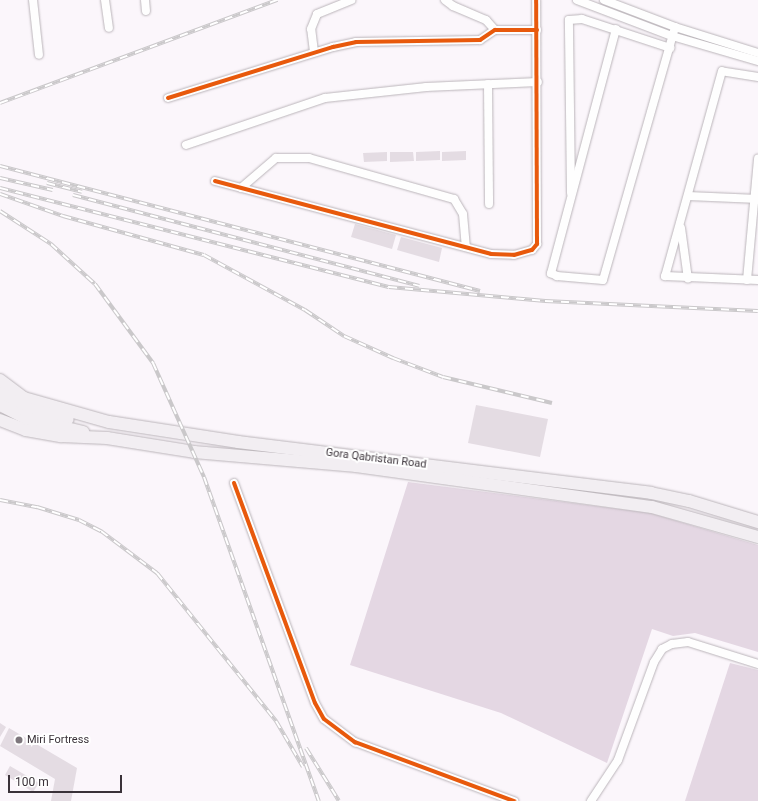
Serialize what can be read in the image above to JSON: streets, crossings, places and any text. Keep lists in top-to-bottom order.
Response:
{
  "streets": {
    "main road": ["Gora Qabristan Road"]
  },
  "places": ["Miri Fortress"],
  "scale_bar": "100 m"
}
